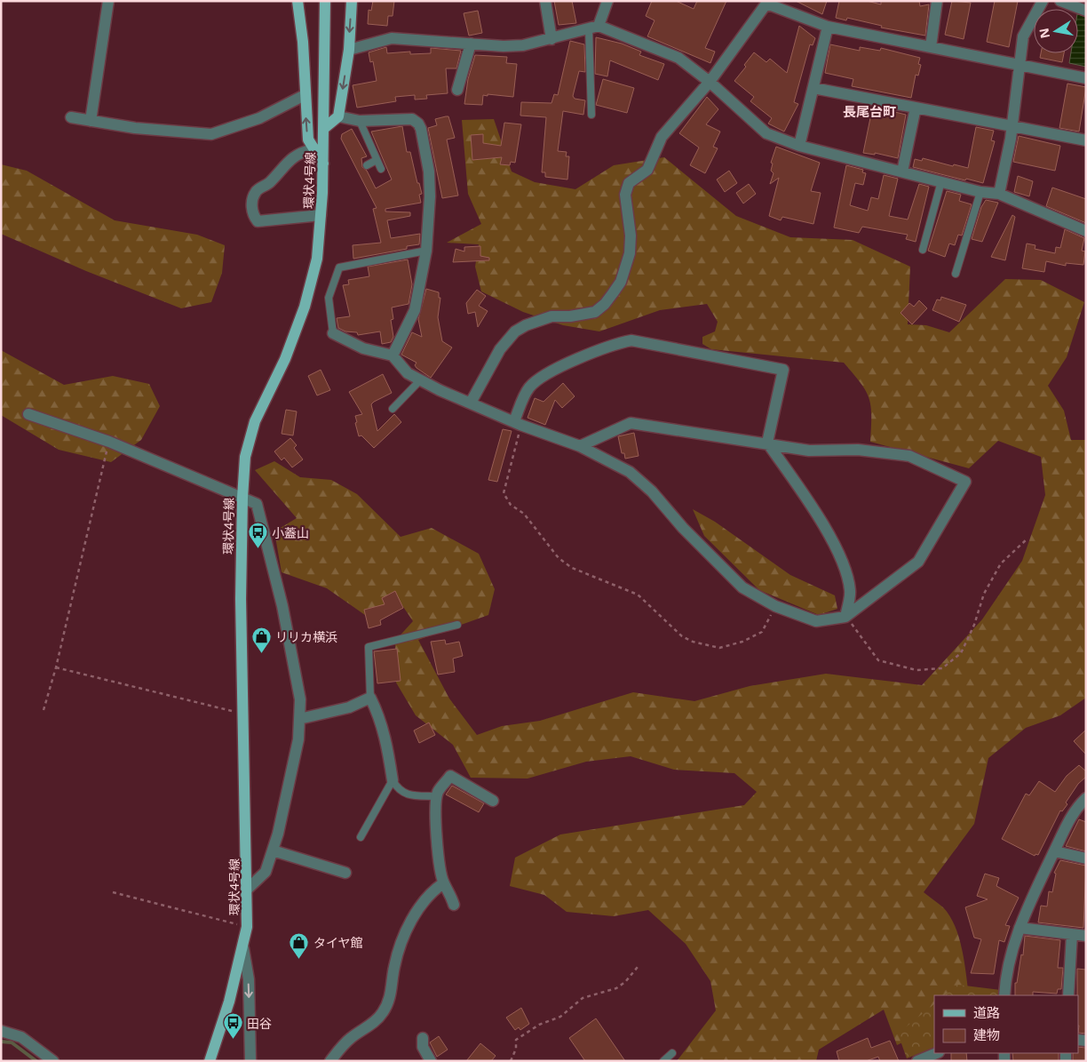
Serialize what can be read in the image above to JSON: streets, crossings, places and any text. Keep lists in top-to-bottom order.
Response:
{
  "streets": {
    "main road": ["環状4号線"]
  },
  "districts": ["長尾台町"],
  "places": {
    "bus stop": ["小蓋山", "田谷"],
    "shop": ["リリカ横浜", "タイヤ館"]
  },
  "legend": ["道路", "建物"],
  "north": "left"
}
